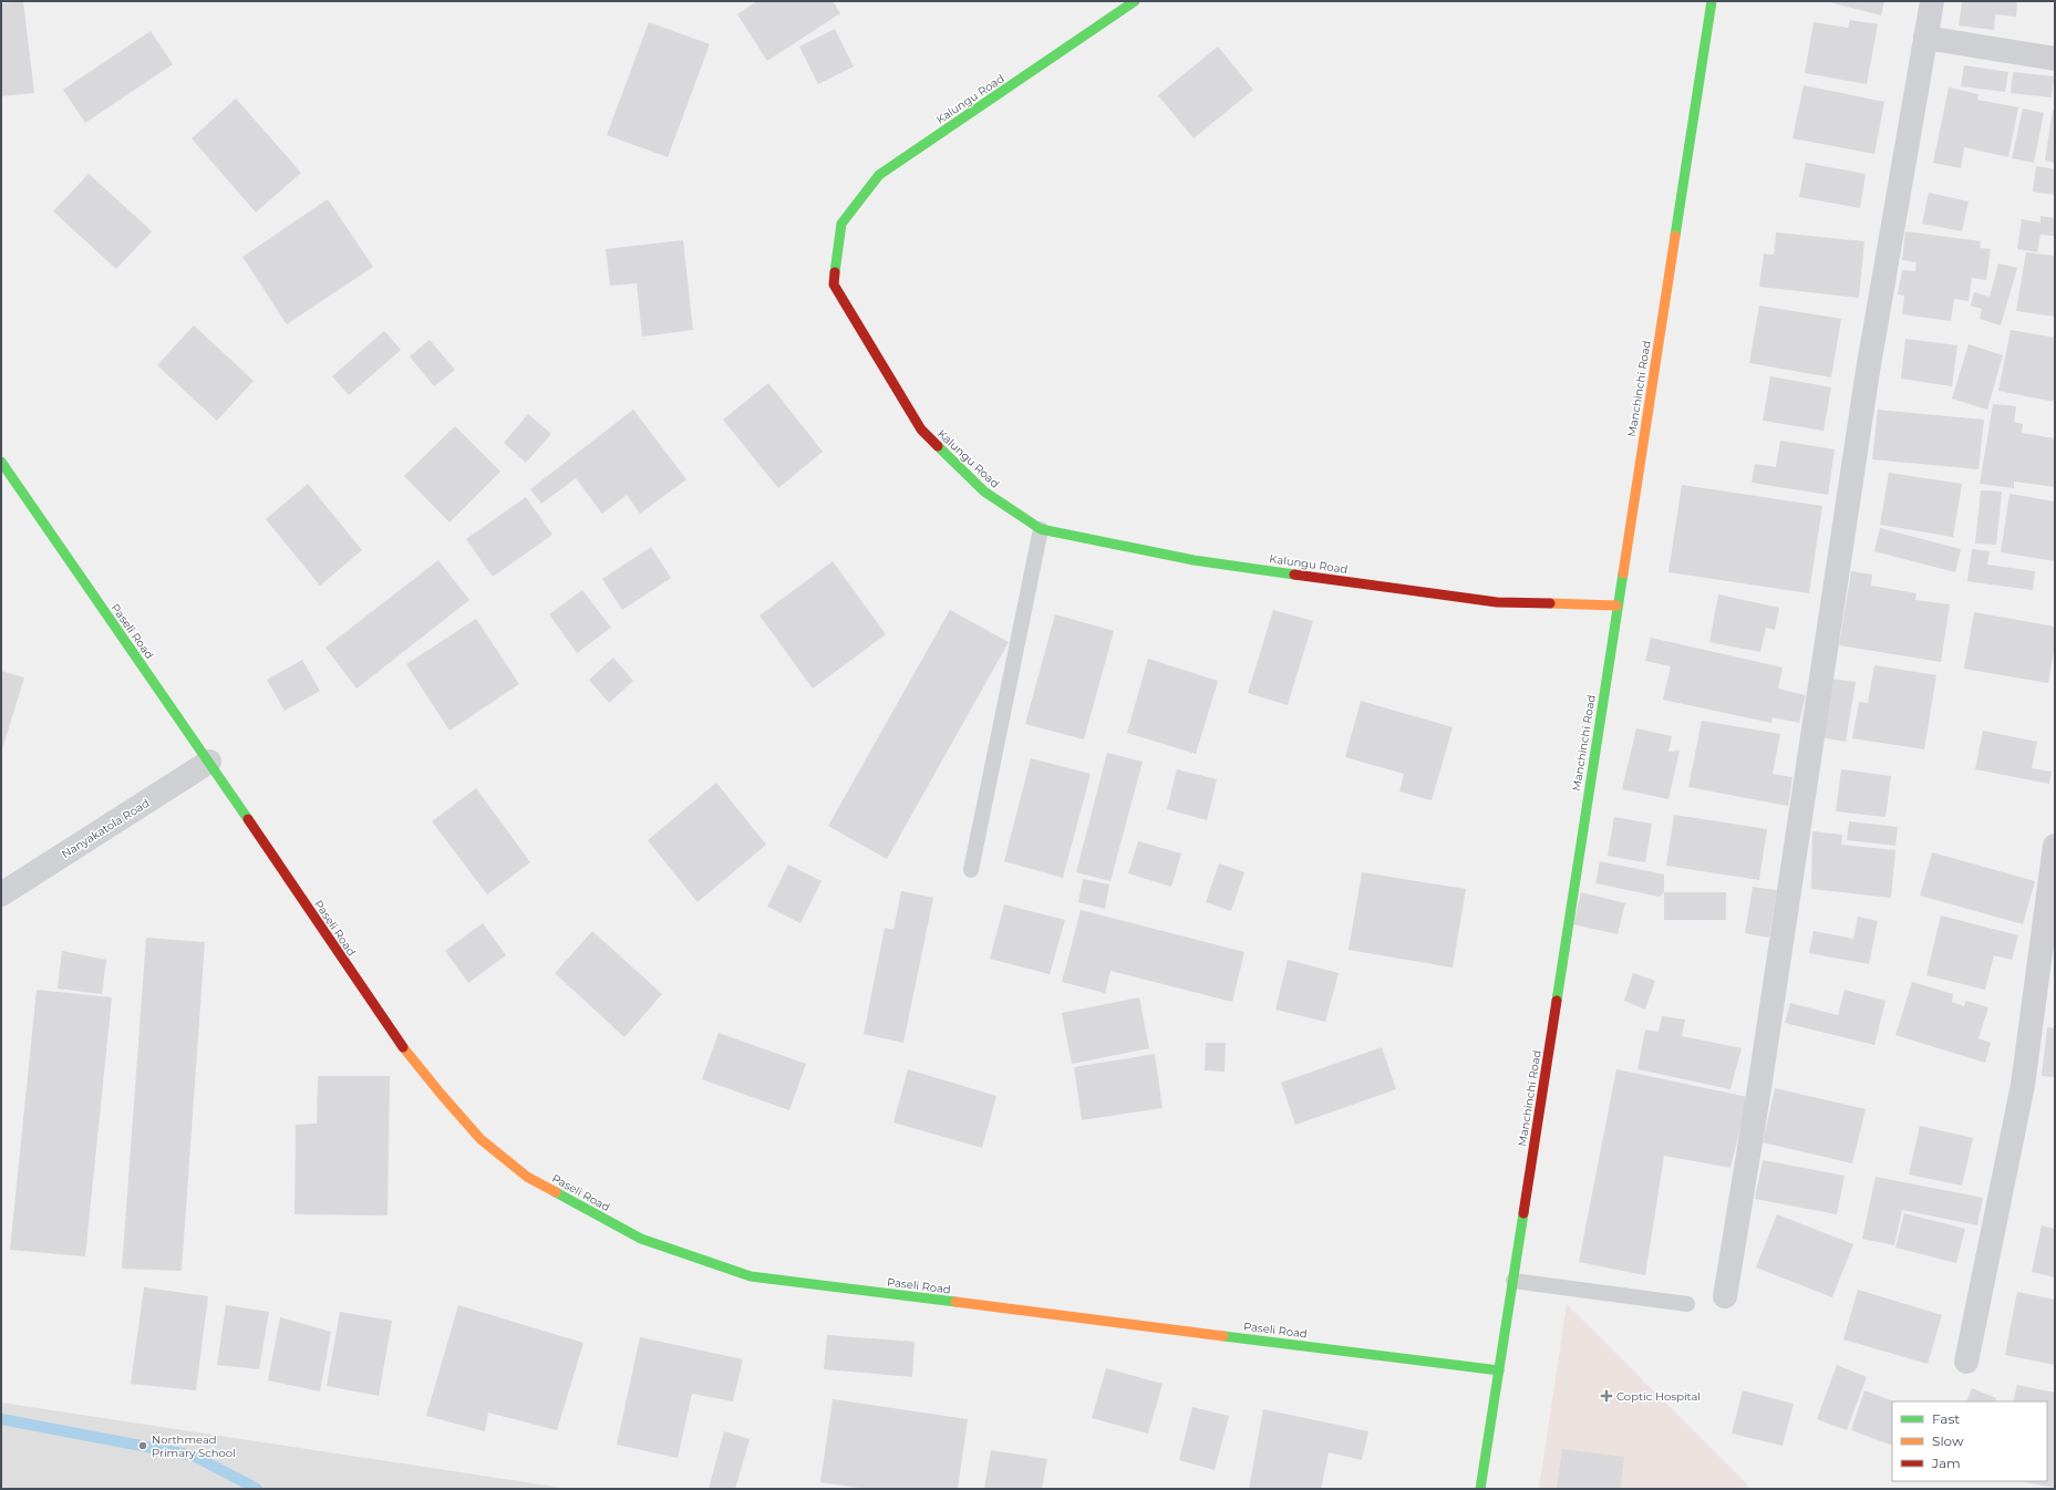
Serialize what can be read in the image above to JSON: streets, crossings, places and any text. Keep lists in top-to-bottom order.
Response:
{
  "streets": {
    "street": [
      "Kalungu Road",
      "Manchinchi Road",
      "Paseli Road",
      "Nanyakatola Road"
    ]
  },
  "crossings": [
    ["Kalungu Road", "Manchinchi Road"],
    ["Manchinchi Road", "Paseli Road"],
    ["Paseli Road", "Nanyakatola Road"]
  ],
  "places": {
    "health": ["Coptic Hospital"],
    "other": ["Northmead Primary School"]
  },
  "legend": ["Fast", "Slow", "Jam"]
}
